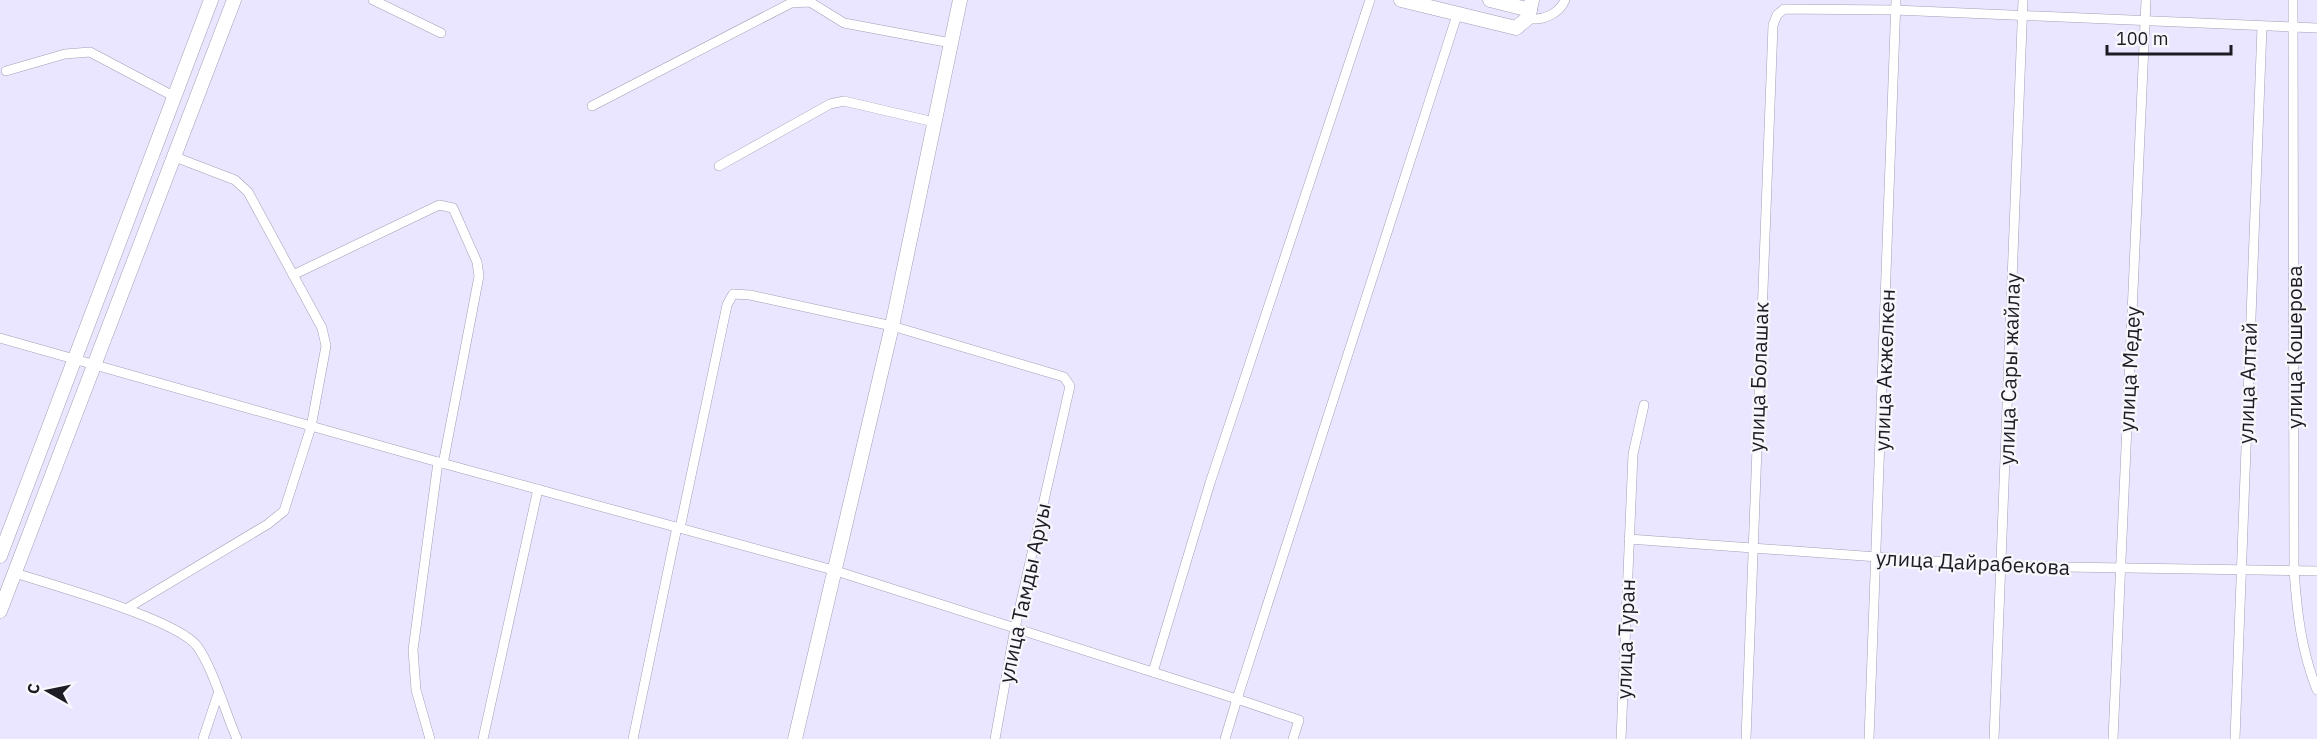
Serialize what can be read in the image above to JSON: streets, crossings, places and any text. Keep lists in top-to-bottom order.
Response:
{
  "streets": {
    "street": [
      "улица Кошерова",
      "улица Сары жайлау",
      "улица Медеу",
      "улица Акжелкен",
      "улица Болашак",
      "улица Алтай",
      "улица Дайрабекова",
      "улица Тамды Аруы",
      "улица Туран"
    ]
  },
  "crossings": [
    ["улица Кошерова", "улица Дайрабекова"],
    ["улица Сары жайлау", "улица Дайрабекова"],
    ["улица Медеу", "улица Дайрабекова"],
    ["улица Акжелкен", "улица Дайрабекова"],
    ["улица Болашак", "улица Дайрабекова"],
    ["улица Алтай", "улица Дайрабекова"],
    ["улица Дайрабекова", "улица Туран"]
  ],
  "scale_bar": "100 m",
  "north": "left"
}
